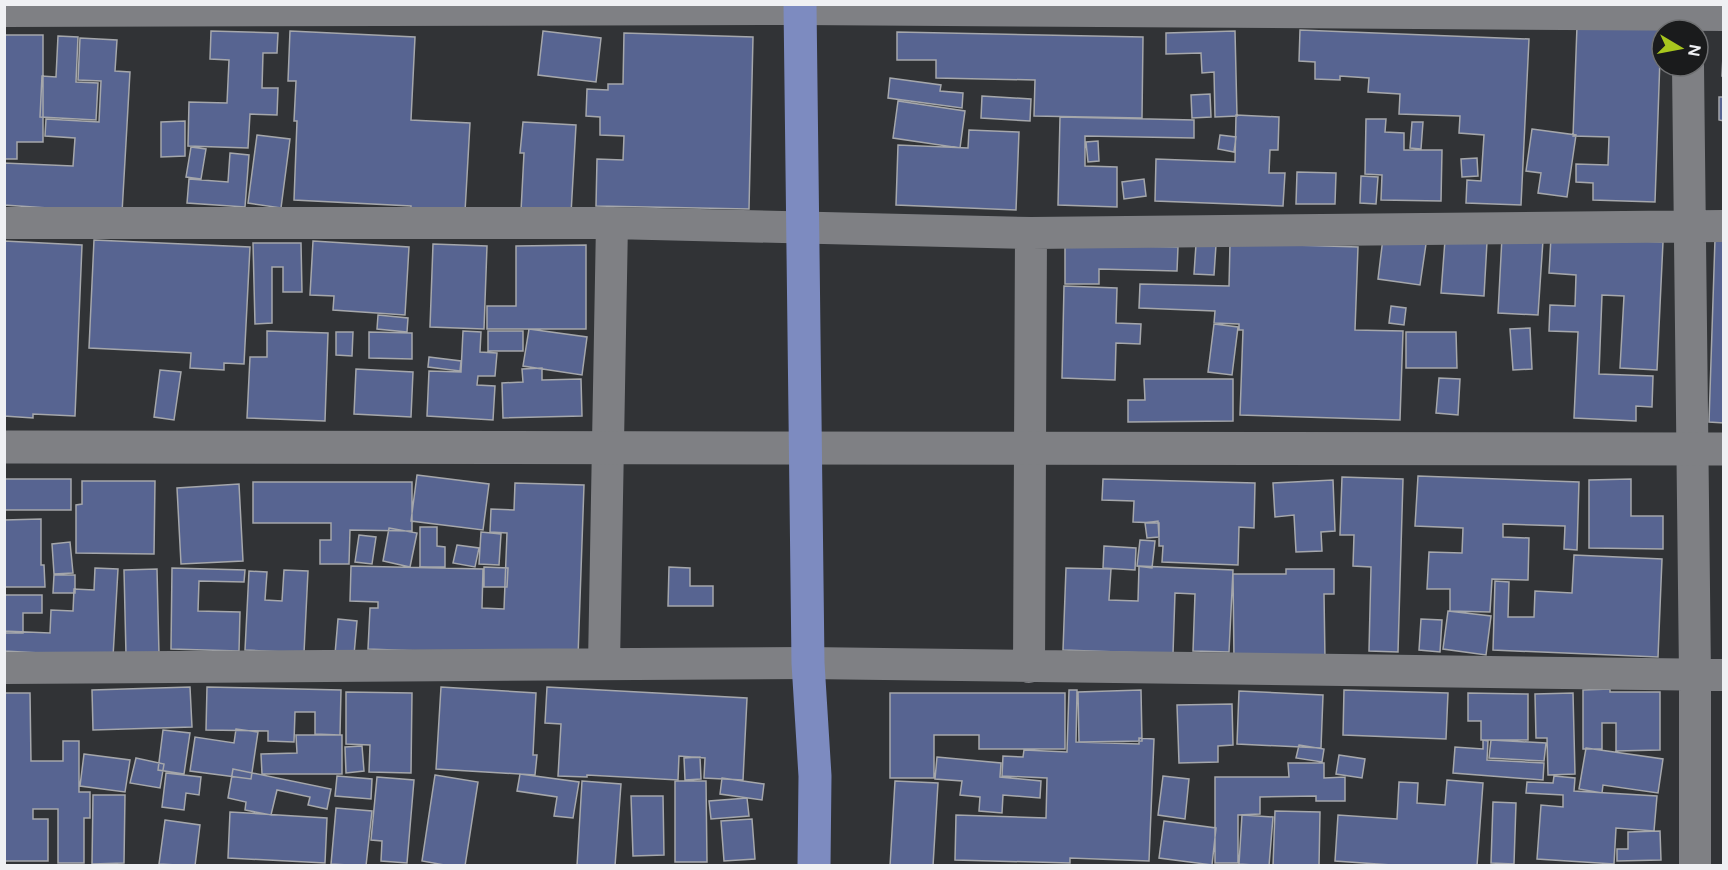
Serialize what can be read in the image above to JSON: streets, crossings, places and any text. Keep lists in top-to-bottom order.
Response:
{
  "north": "right"
}
